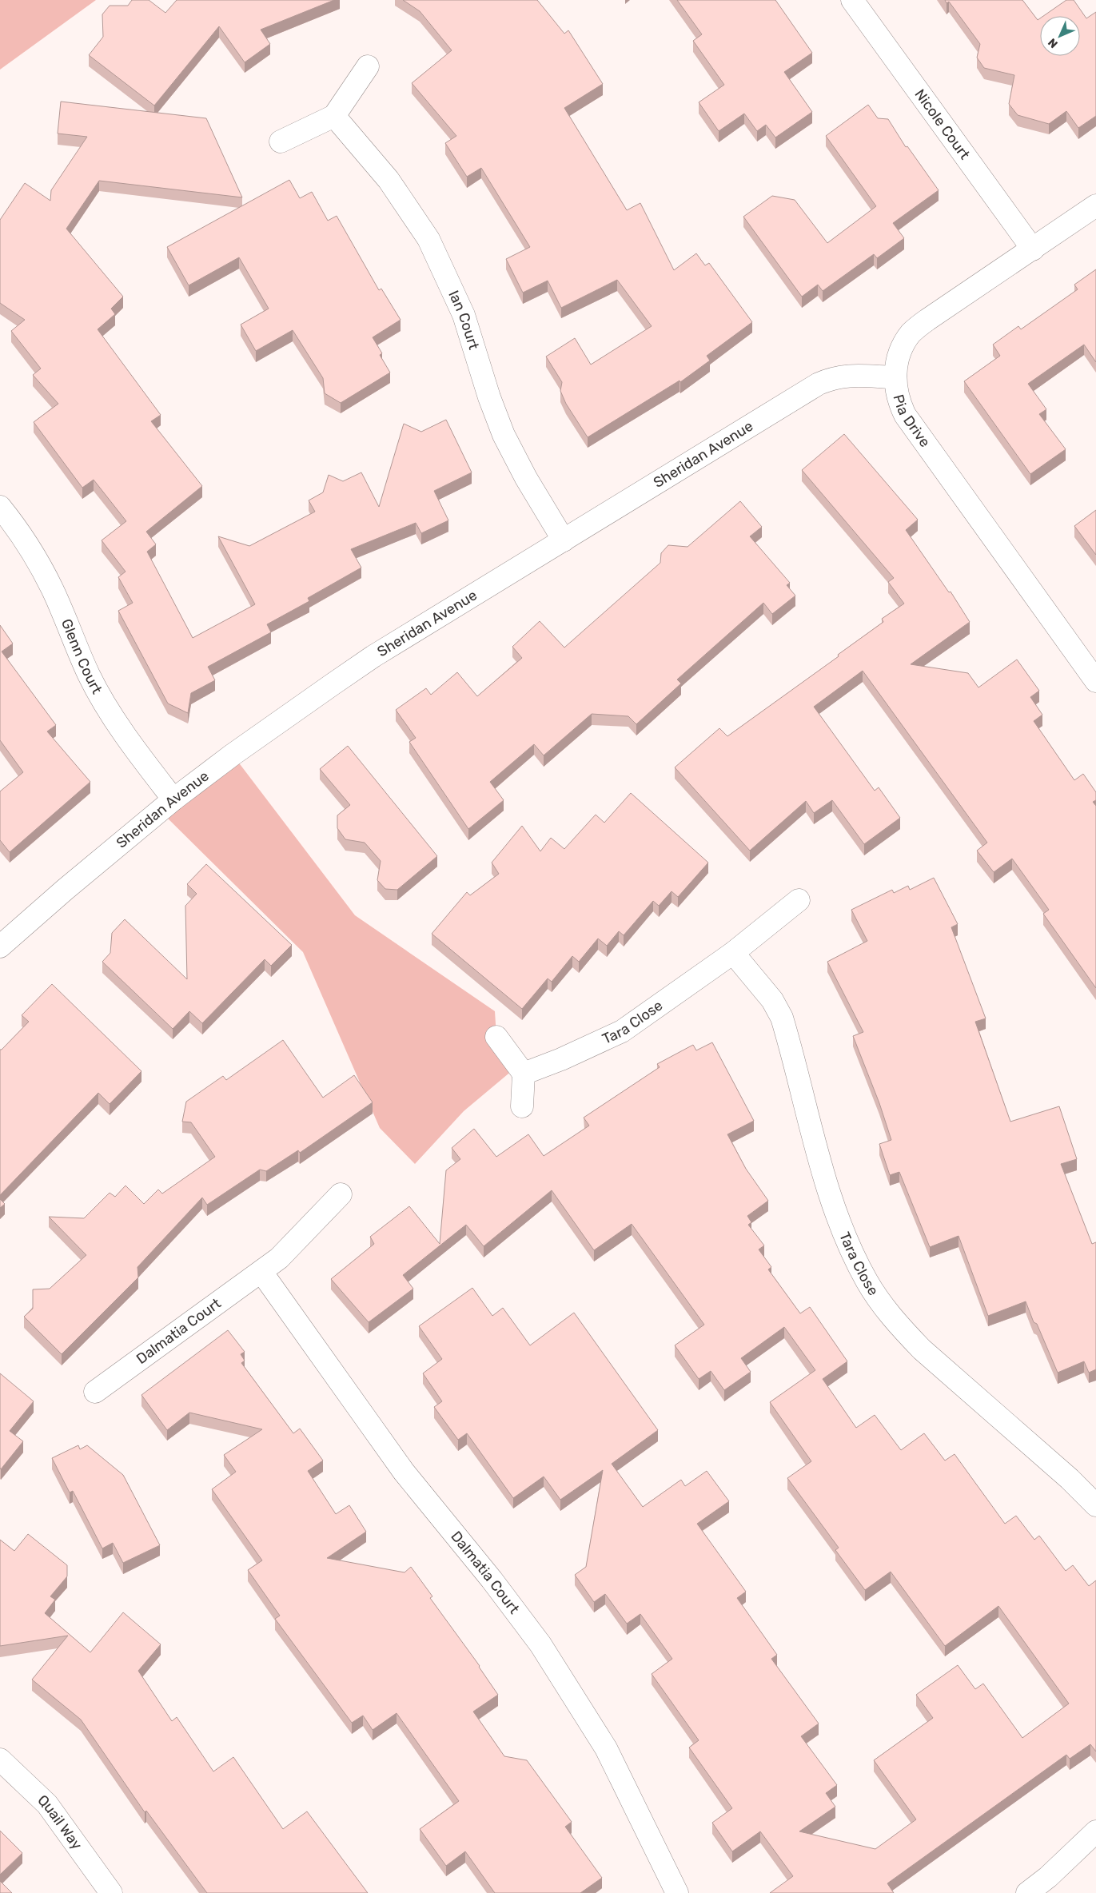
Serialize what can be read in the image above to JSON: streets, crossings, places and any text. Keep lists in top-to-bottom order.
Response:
{
  "streets": {
    "street": [
      "Nicole Court",
      "Ian Court",
      "Pia Drive",
      "Sheridan Avenue",
      "Glenn Court",
      "Tara Close",
      "Dalmatia Court",
      "Quail Way"
    ]
  },
  "crossings": [
    ["Nicole Court", "Pia Drive"],
    ["Ian Court", "Sheridan Avenue"],
    ["Pia Drive", "Sheridan Avenue"],
    ["Sheridan Avenue", "Glenn Court"]
  ],
  "north": "bottom left"
}
